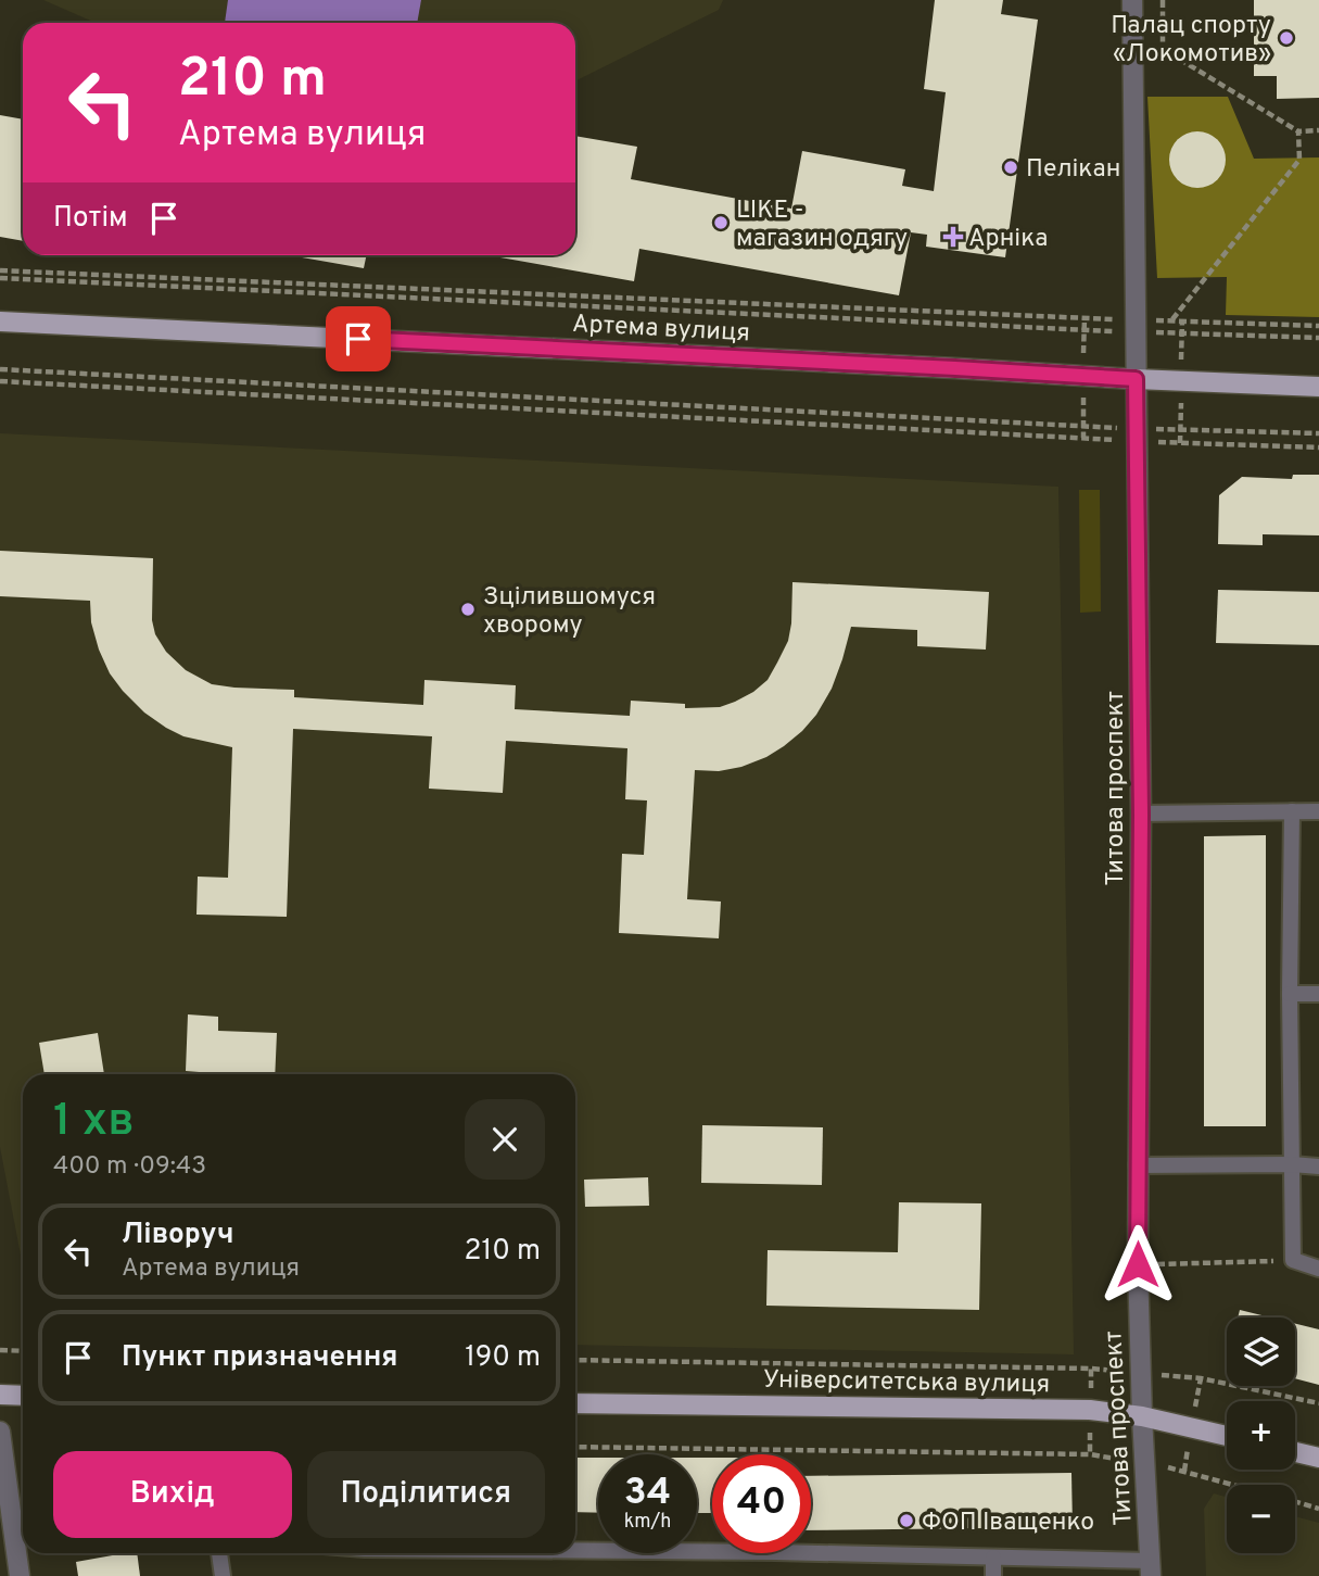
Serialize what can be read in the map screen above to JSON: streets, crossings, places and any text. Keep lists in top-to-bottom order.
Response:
{
  "streets": {
    "main road": ["Артема вулиця", "Університетська вулиця"],
    "street": ["Титова проспект"]
  },
  "crossings": [
    ["Артема вулиця", "Титова проспект"],
    ["Титова проспект", "Університетська вулиця"]
  ],
  "places": {
    "other": [
      "Палац спорту «Локомотив»",
      "Пелікан",
      "LIKE - магазин одягу",
      "Зцілившомуся хворому",
      "ФОП Іващенко"
    ],
    "health": ["Арніка"]
  },
  "page": {
    "turn": ["210 m", "Артема вулиця"],
    "then": "Потім",
    "heading": ["1 хв", "400 m · 09:43"],
    "list": [
      {
        "name": "Ліворуч",
        "note": "Артема вулиця",
        "value": "210 m"
      },
      {
        "name": "Пункт призначення",
        "value": "190 m"
      }
    ],
    "map_buttons": ["+", "−"],
    "buttons": ["Вихід", "Поділитися"],
    "speed": "34 km/h",
    "limit": "40"
  }
}
